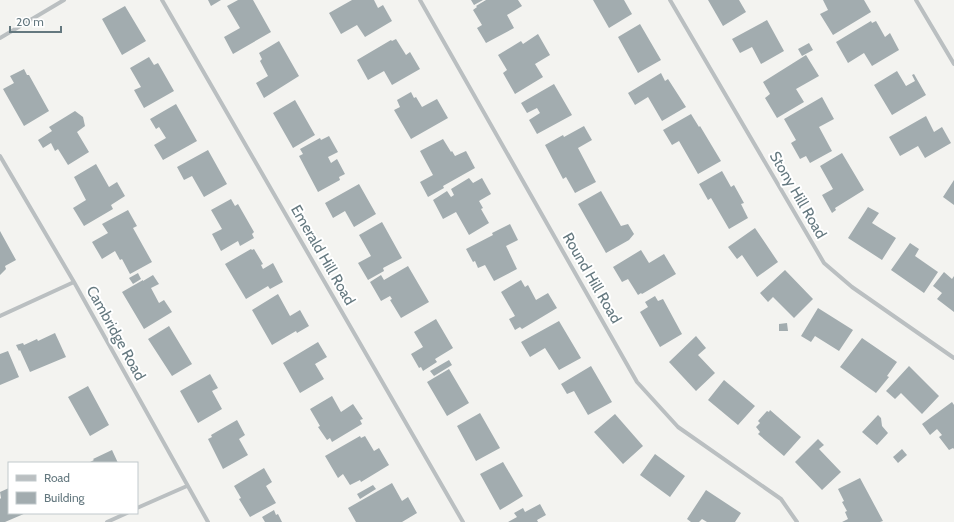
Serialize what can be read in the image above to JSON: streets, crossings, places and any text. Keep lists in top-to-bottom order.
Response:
{
  "streets": {
    "street": [
      "Stony Hill Road",
      "Emerald Hill Road",
      "Round Hill Road",
      "Cambridge Road"
    ]
  },
  "legend": ["Road", "Building"],
  "scale_bar": "20 m"
}
